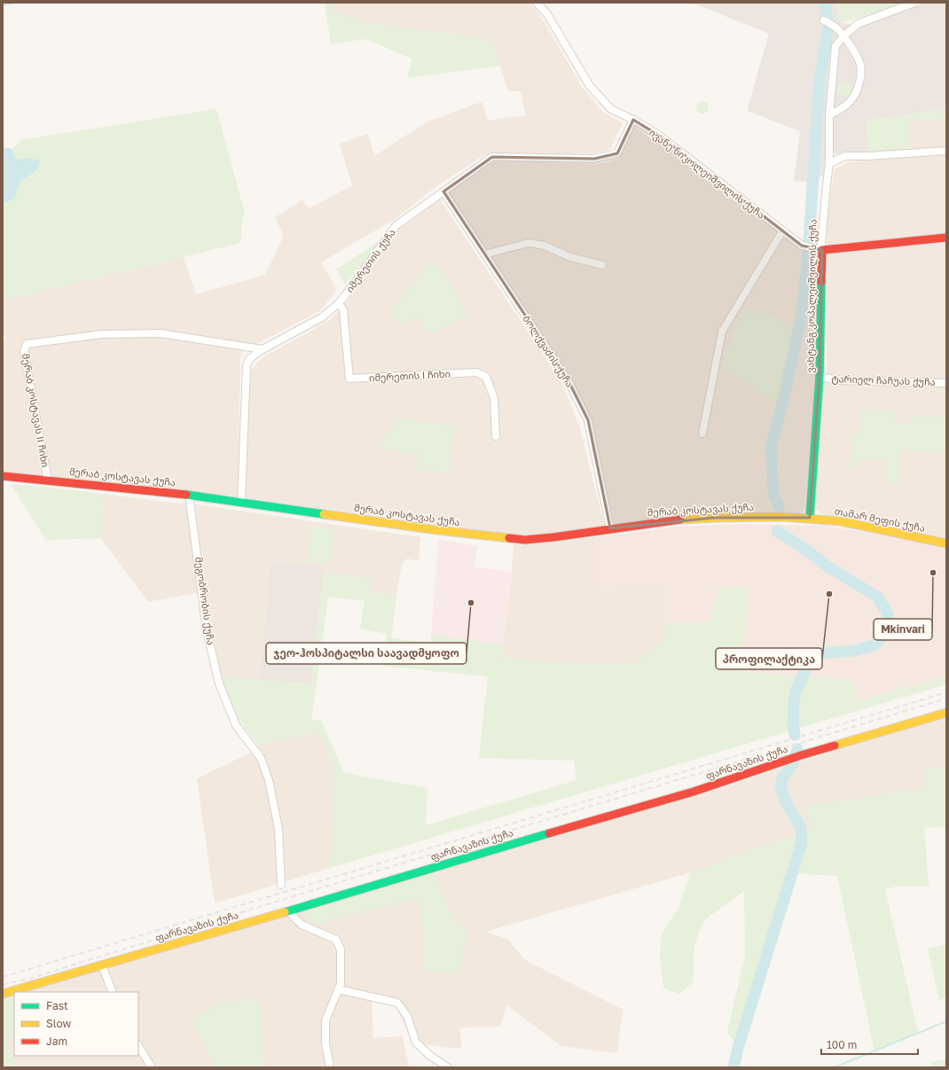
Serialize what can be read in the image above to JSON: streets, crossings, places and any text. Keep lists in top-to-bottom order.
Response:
{
  "streets": {
    "street": [
      "ივანე ნიკოლეიშვილის ქუჩა",
      "იმერეთის ქუჩა",
      "ვახტანგ კოპალეიშვილის ქუჩა",
      "ბოლქვაძის ქუჩა",
      "იმერეთის I ჩიხი",
      "ტარიელ ჩაჩუას ქუჩა",
      "მერაბ კოსტავას II ჩიხი",
      "მერაბ კოსტავას ქუჩა",
      "თამარ მეფის ქუჩა",
      "მეგობრობის ქუჩა",
      "ფარნავაზის ქუჩა"
    ]
  },
  "crossings": [
    ["ივანე ნიკოლეიშვილის ქუჩა", "იმერეთის ქუჩა"],
    ["ივანე ნიკოლეიშვილის ქუჩა", "ვახტანგ კოპალეიშვილის ქუჩა"],
    ["იმერეთის ქუჩა", "ბოლქვაძის ქუჩა"],
    ["იმერეთის ქუჩა", "იმერეთის I ჩიხი"],
    ["იმერეთის ქუჩა", "მერაბ კოსტავას II ჩიხი"],
    ["იმერეთის ქუჩა", "მერაბ კოსტავას ქუჩა"],
    ["ვახტანგ კოპალეიშვილის ქუჩა", "ტარიელ ჩაჩუას ქუჩა"],
    ["ვახტანგ კოპალეიშვილის ქუჩა", "მერაბ კოსტავას ქუჩა"],
    ["ვახტანგ კოპალეიშვილის ქუჩა", "თამარ მეფის ქუჩა"],
    ["ბოლქვაძის ქუჩა", "მერაბ კოსტავას ქუჩა"],
    ["მერაბ კოსტავას II ჩიხი", "მერაბ კოსტავას ქუჩა"],
    ["მერაბ კოსტავას ქუჩა", "თამარ მეფის ქუჩა"],
    ["მერაბ კოსტავას ქუჩა", "მეგობრობის ქუჩა"]
  ],
  "places": ["Mkinvari", "პროფილაქტიკა", "ჯეო-ჰოსპიტალსი საავადმყოფო"],
  "legend": ["Fast", "Slow", "Jam"],
  "scale_bar": "100 m"
}
